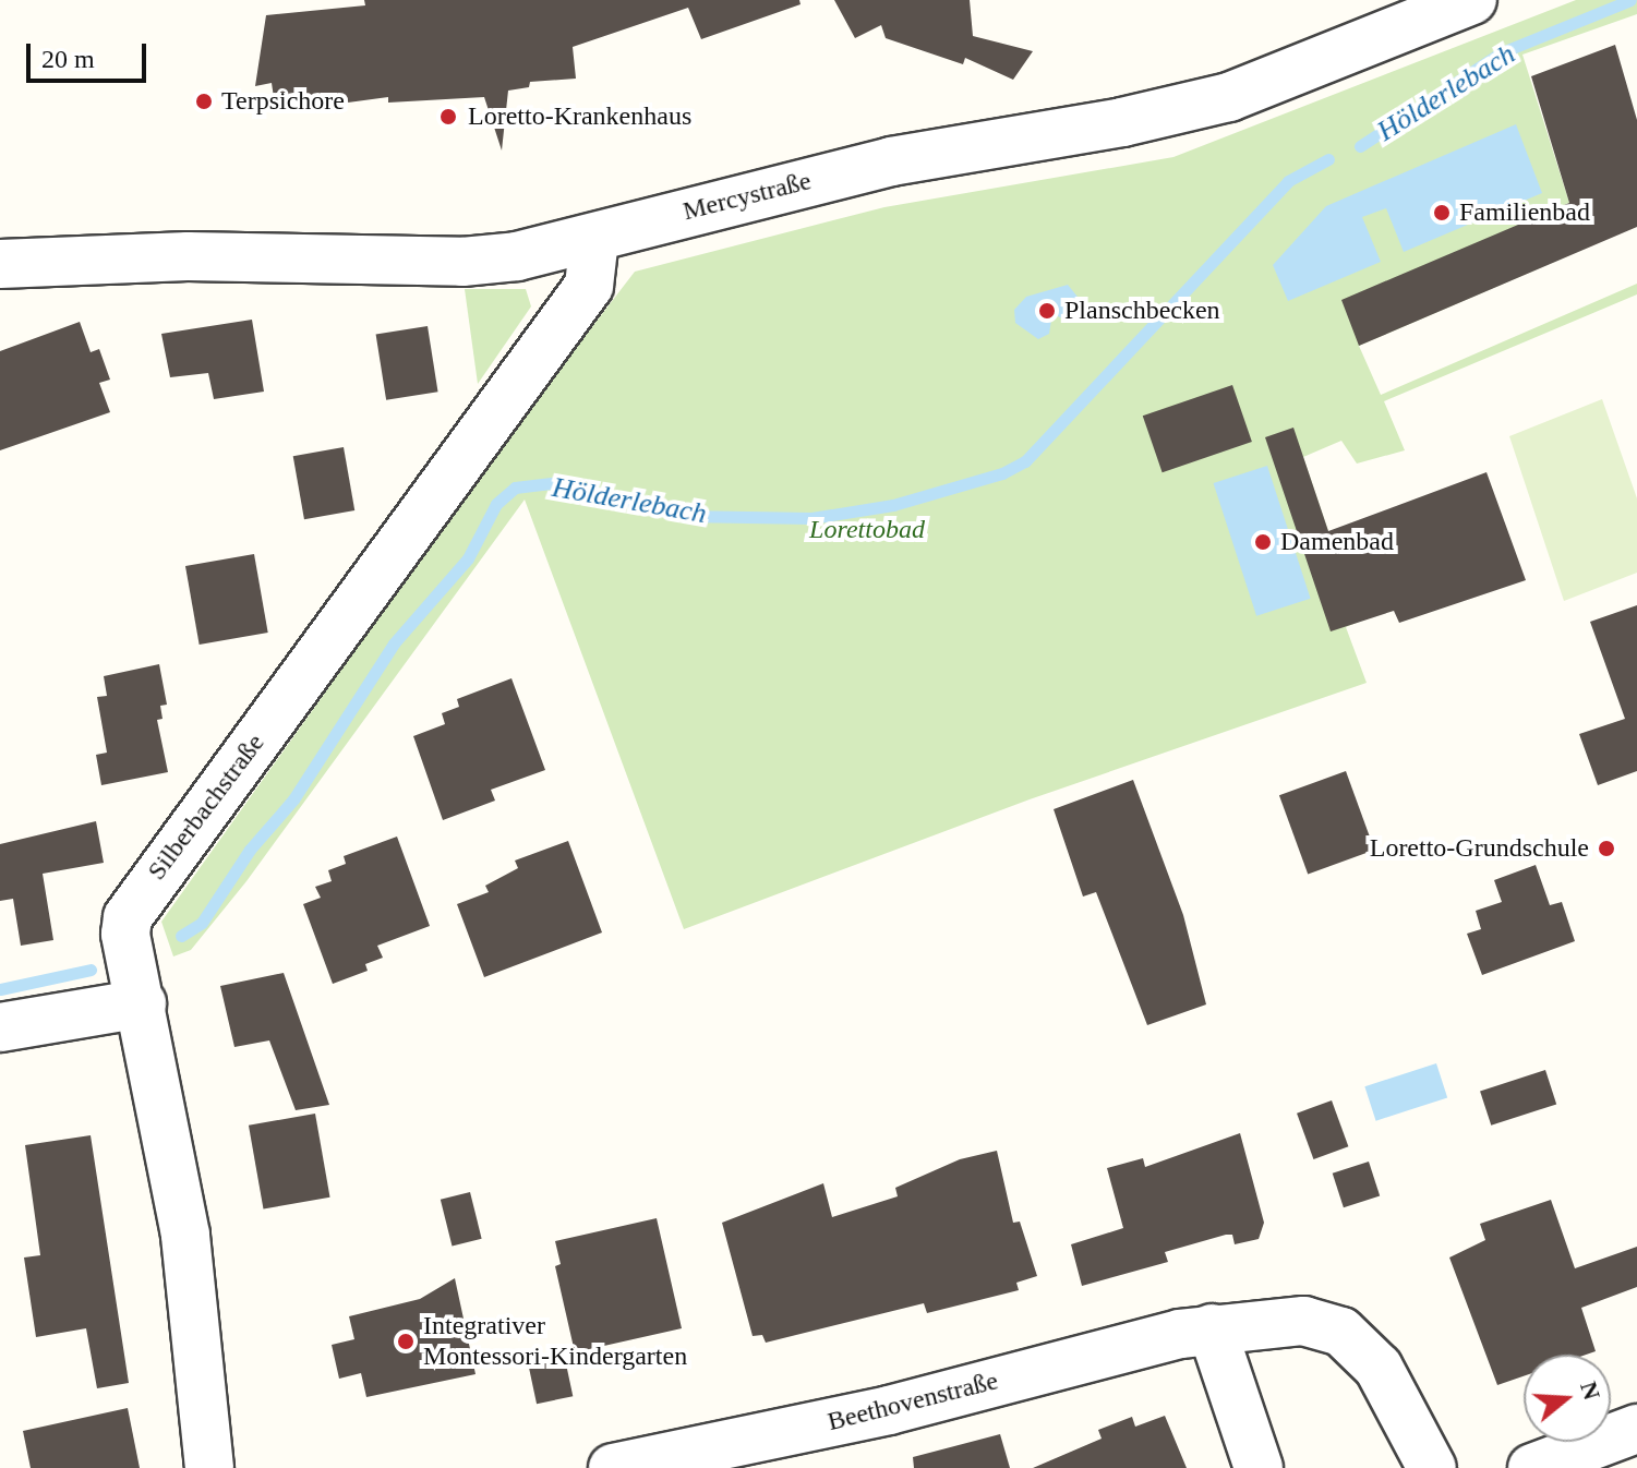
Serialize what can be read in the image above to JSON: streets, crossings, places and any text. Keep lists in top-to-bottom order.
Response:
{
  "streets": {
    "street": ["Mercystraße", "Silberbachstraße", "Beethovenstraße"]
  },
  "crossings": [
    ["Mercystraße", "Silberbachstraße"]
  ],
  "water": ["Hölderlebach"],
  "parks": ["Lorettobad"],
  "places": [
    "Terpsichore",
    "Loretto-Krankenhaus",
    "Familienbad",
    "Planschbecken",
    "Damenbad",
    "Loretto-Grundschule",
    "Integrativer Montessori-Kindergarten"
  ],
  "scale_bar": "20 m",
  "north": "right"
}
